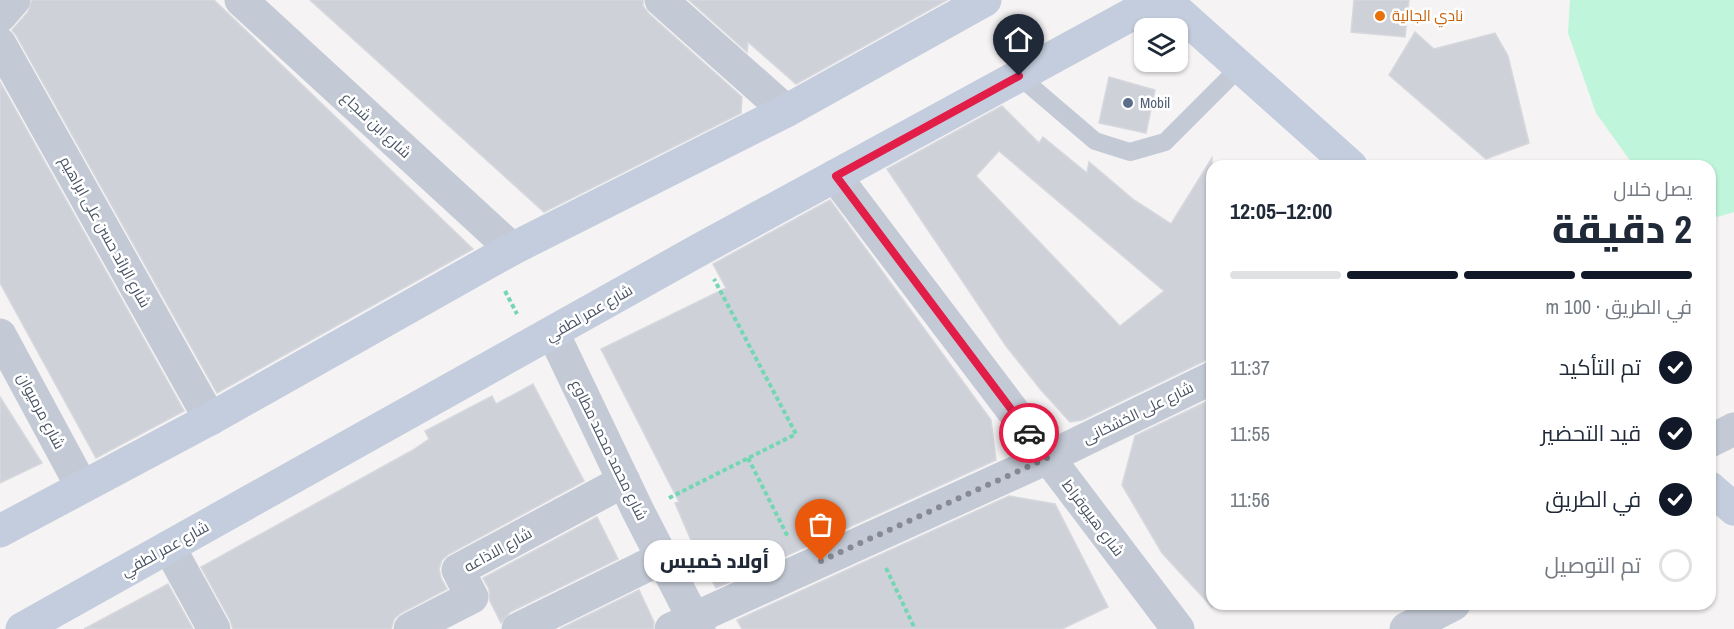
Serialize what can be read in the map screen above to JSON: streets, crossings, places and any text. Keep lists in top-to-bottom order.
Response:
{
  "streets": {
    "main road": ["شارع عمر لطفي"],
    "street": [
      "شارع ابن شجاع",
      "شارع الرائد حسن على ابراهيم",
      "شارع مرميوان",
      "شارع على الخشخانى",
      "شارع محمد محمد مطاوع",
      "شارع هيبوقراط",
      "شارع الاذاعه"
    ]
  },
  "crossings": [
    ["شارع عمر لطفي", "شارع محمد محمد مطاوع"],
    ["شارع عمر لطفي", "شارع هيبوقراط"],
    ["شارع على الخشخانى", "شارع محمد محمد مطاوع"],
    ["شارع على الخشخانى", "شارع هيبوقراط"],
    ["شارع محمد محمد مطاوع", "شارع الاذاعه"]
  ],
  "places": ["نادي الجالية", "Mobil", "أولاد خميس"],
  "page": {
    "heading": ["2 دقيقة", "يصل خلال", "12:00–12:05"],
    "bar": "في الطريق · 100 m",
    "list": [
      ["تم التأكيد", "11:37"],
      ["قيد التحضير", "11:55"],
      ["في الطريق", "11:56"],
      "تم التوصيل"
    ],
    "bubble": "أولاد خميس"
  }
}
